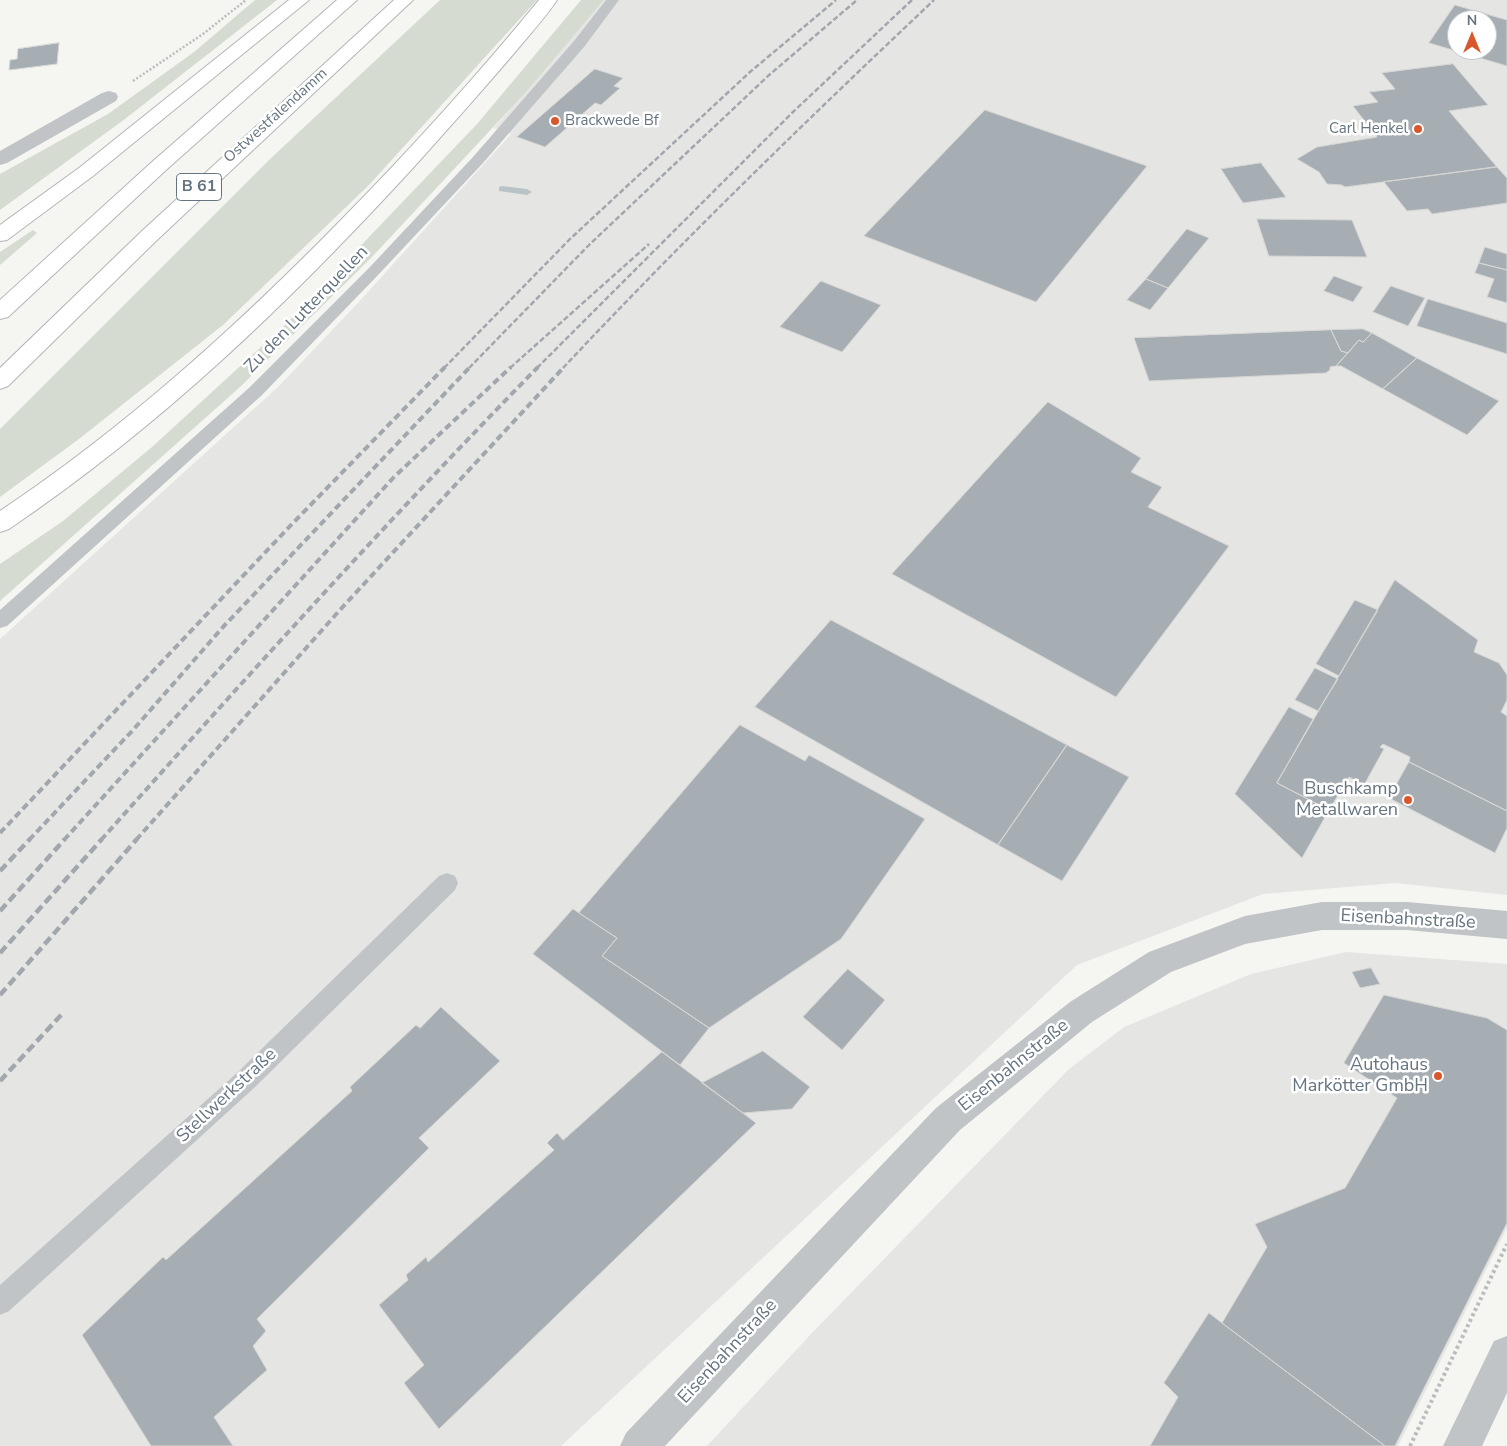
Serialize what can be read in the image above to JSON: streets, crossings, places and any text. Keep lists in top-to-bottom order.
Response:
{
  "streets": {
    "highway": ["Ostwestfalendamm", "B 61"],
    "street": ["Eisenbahnstraße"],
    "lane": ["Zu den Lutterquellen", "Stellwerkstraße"]
  },
  "places": [
    "Brackwede Bf",
    "Carl Henkel",
    "Buschkamp Metallwaren",
    "Autohaus Markötter GmbH"
  ],
  "north": "top"
}
